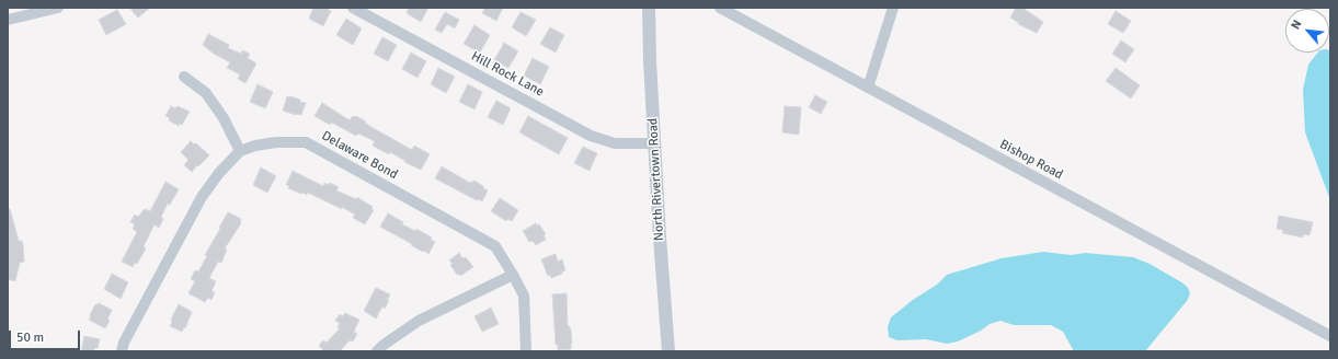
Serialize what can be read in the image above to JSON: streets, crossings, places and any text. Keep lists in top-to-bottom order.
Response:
{
  "streets": {
    "street": [
      "Hill Rock Lane",
      "Delaware Bond",
      "Bishop Road",
      "North Rivertown Road"
    ]
  },
  "crossings": [
    ["Hill Rock Lane", "North Rivertown Road"]
  ],
  "scale_bar": "50 m",
  "north": "top left"
}
